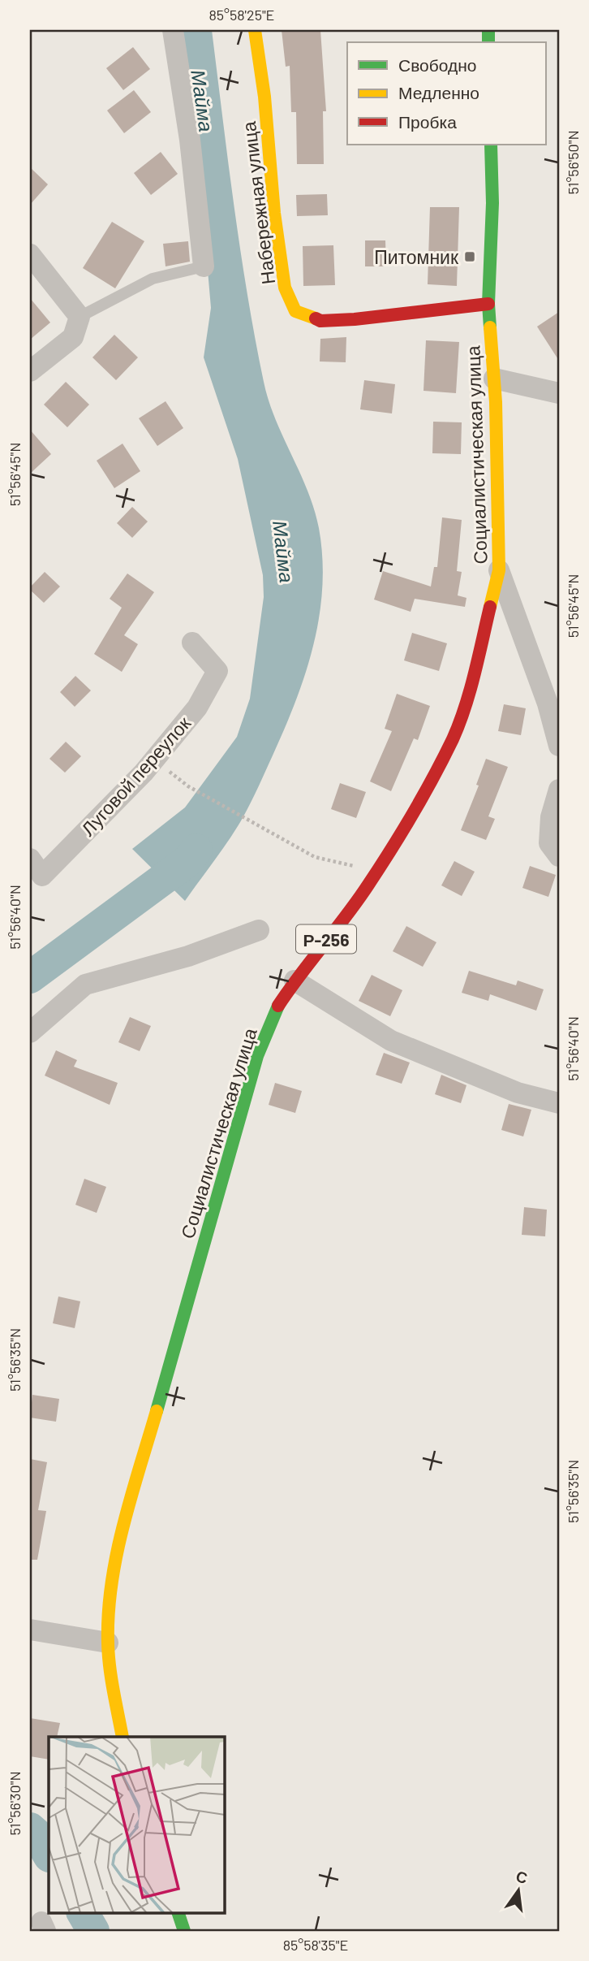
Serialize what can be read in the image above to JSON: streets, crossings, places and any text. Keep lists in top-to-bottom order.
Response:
{
  "streets": {
    "main road": ["Набережная улица", "Социалистическая улица", "Р-256"],
    "street": ["Луговой переулок"]
  },
  "crossings": [
    ["Набережная улица", "Социалистическая улица"]
  ],
  "water": ["Майма"],
  "places": {
    "transit": ["Питомник"]
  },
  "legend": ["Свободно", "Медленно", "Пробка"],
  "north": "top",
  "coordinates": [
    "85°58'25\"E",
    "51°56'50\"N",
    "51°56'45\"N",
    "51°56'40\"N",
    "51°56'35\"N",
    "51°56'30\"N",
    "85°58'35\"E"
  ]
}
